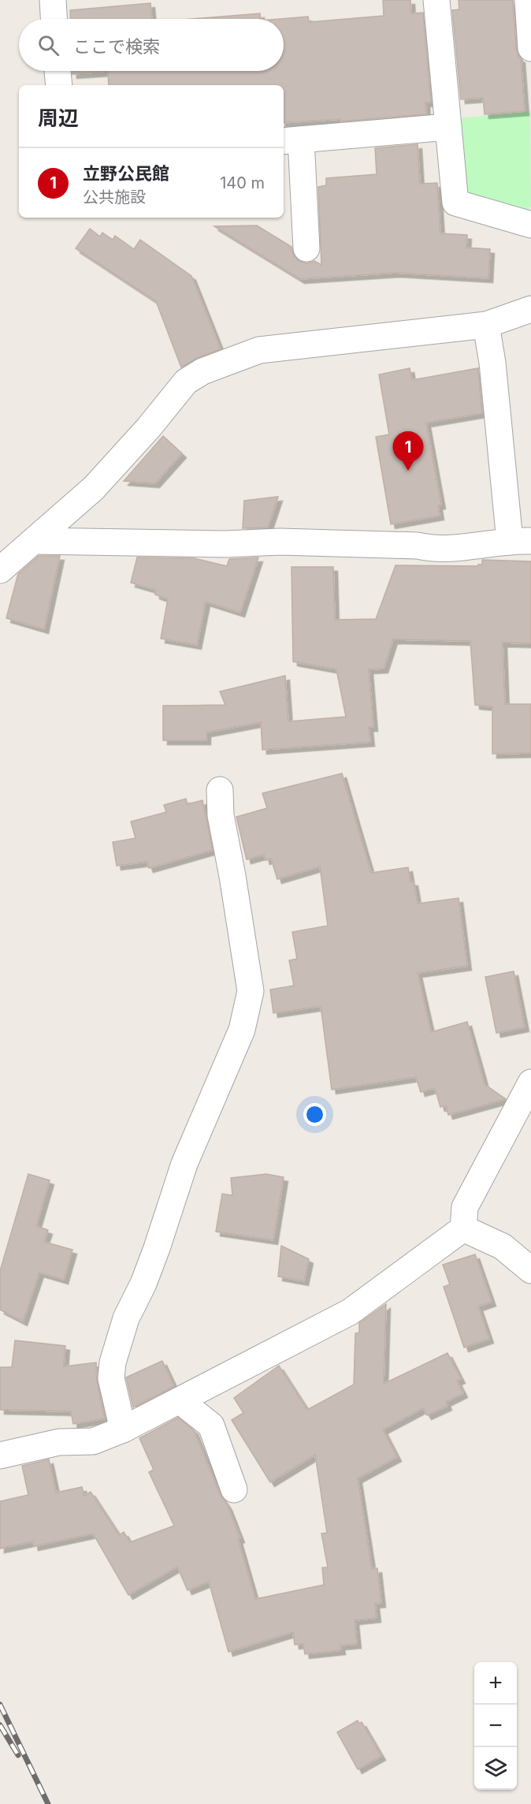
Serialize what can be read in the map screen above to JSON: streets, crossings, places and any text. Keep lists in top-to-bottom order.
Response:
{
  "page": {
    "search": "ここで検索",
    "heading": "周辺",
    "list": [
      {
        "mark": "1",
        "name": "立野公民館",
        "note": "公共施設",
        "value": "140 m"
      }
    ],
    "pins": "1",
    "map_buttons": ["+", "−"]
  }
}
